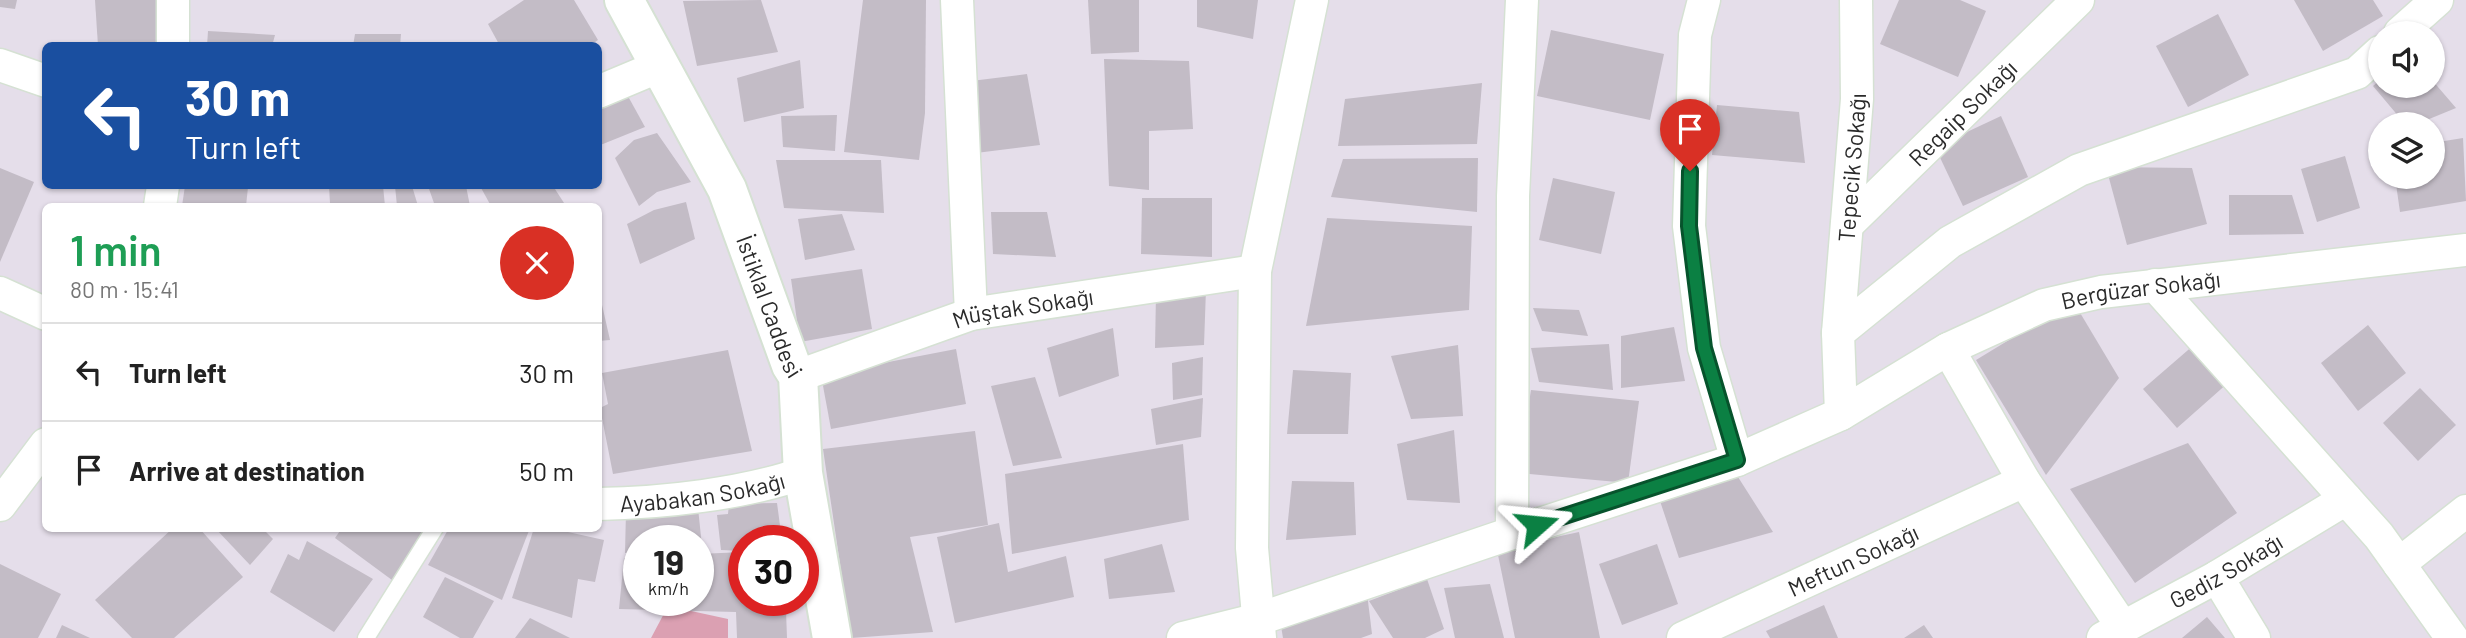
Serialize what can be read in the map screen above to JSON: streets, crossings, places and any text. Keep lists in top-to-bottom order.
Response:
{
  "streets": {
    "street": [
      "Regaip Sokağı",
      "Tepecik Sokağı",
      "Bergüzar Sokağı",
      "İstiklal Caddesi",
      "Müştak Sokağı",
      "Ayabakan Sokağı",
      "Meftun Sokağı",
      "Gediz Sokağı"
    ]
  },
  "crossings": [
    ["Regaip Sokağı", "Tepecik Sokağı"],
    ["Tepecik Sokağı", "Bergüzar Sokağı"],
    ["İstiklal Caddesi", "Müştak Sokağı"],
    ["İstiklal Caddesi", "Ayabakan Sokağı"]
  ],
  "page": {
    "turn": ["30 m", "Turn left"],
    "heading": ["1 min", "80 m · 15:41"],
    "list": [
      {
        "name": "Turn left",
        "value": "30 m"
      },
      {
        "name": "Arrive at destination",
        "value": "50 m"
      }
    ],
    "speed": "19 km/h",
    "limit": "30"
  }
}
